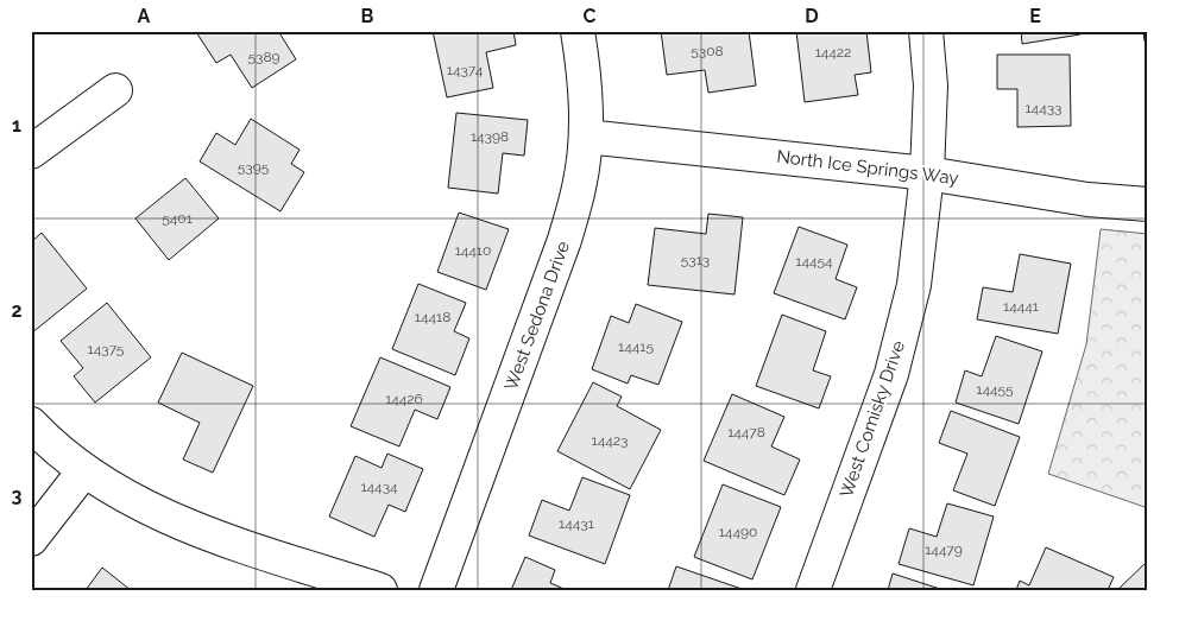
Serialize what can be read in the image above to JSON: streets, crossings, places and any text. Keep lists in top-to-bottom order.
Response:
{
  "streets": {
    "street": ["North Ice Springs Way", "West Sedona Drive", "West Comisky Drive"]
  },
  "crossings": [
    ["North Ice Springs Way", "West Sedona Drive"],
    ["North Ice Springs Way", "West Comisky Drive"]
  ],
  "house_numbers": [
    "5308",
    "14422",
    "5389",
    "14374",
    "14433",
    "14398",
    "5395",
    "5401",
    "14410",
    "5313",
    "14454",
    "14441",
    "14418",
    "14415",
    "14375",
    "14455",
    "14426",
    "14478",
    "14423",
    "14434",
    "14431",
    "14490",
    "14479"
  ],
  "grid": {
    "columns": [
      "A",
      "B",
      "C",
      "D",
      "E"
    ],
    "rows": ["1", "2", "3"]
  }
}
